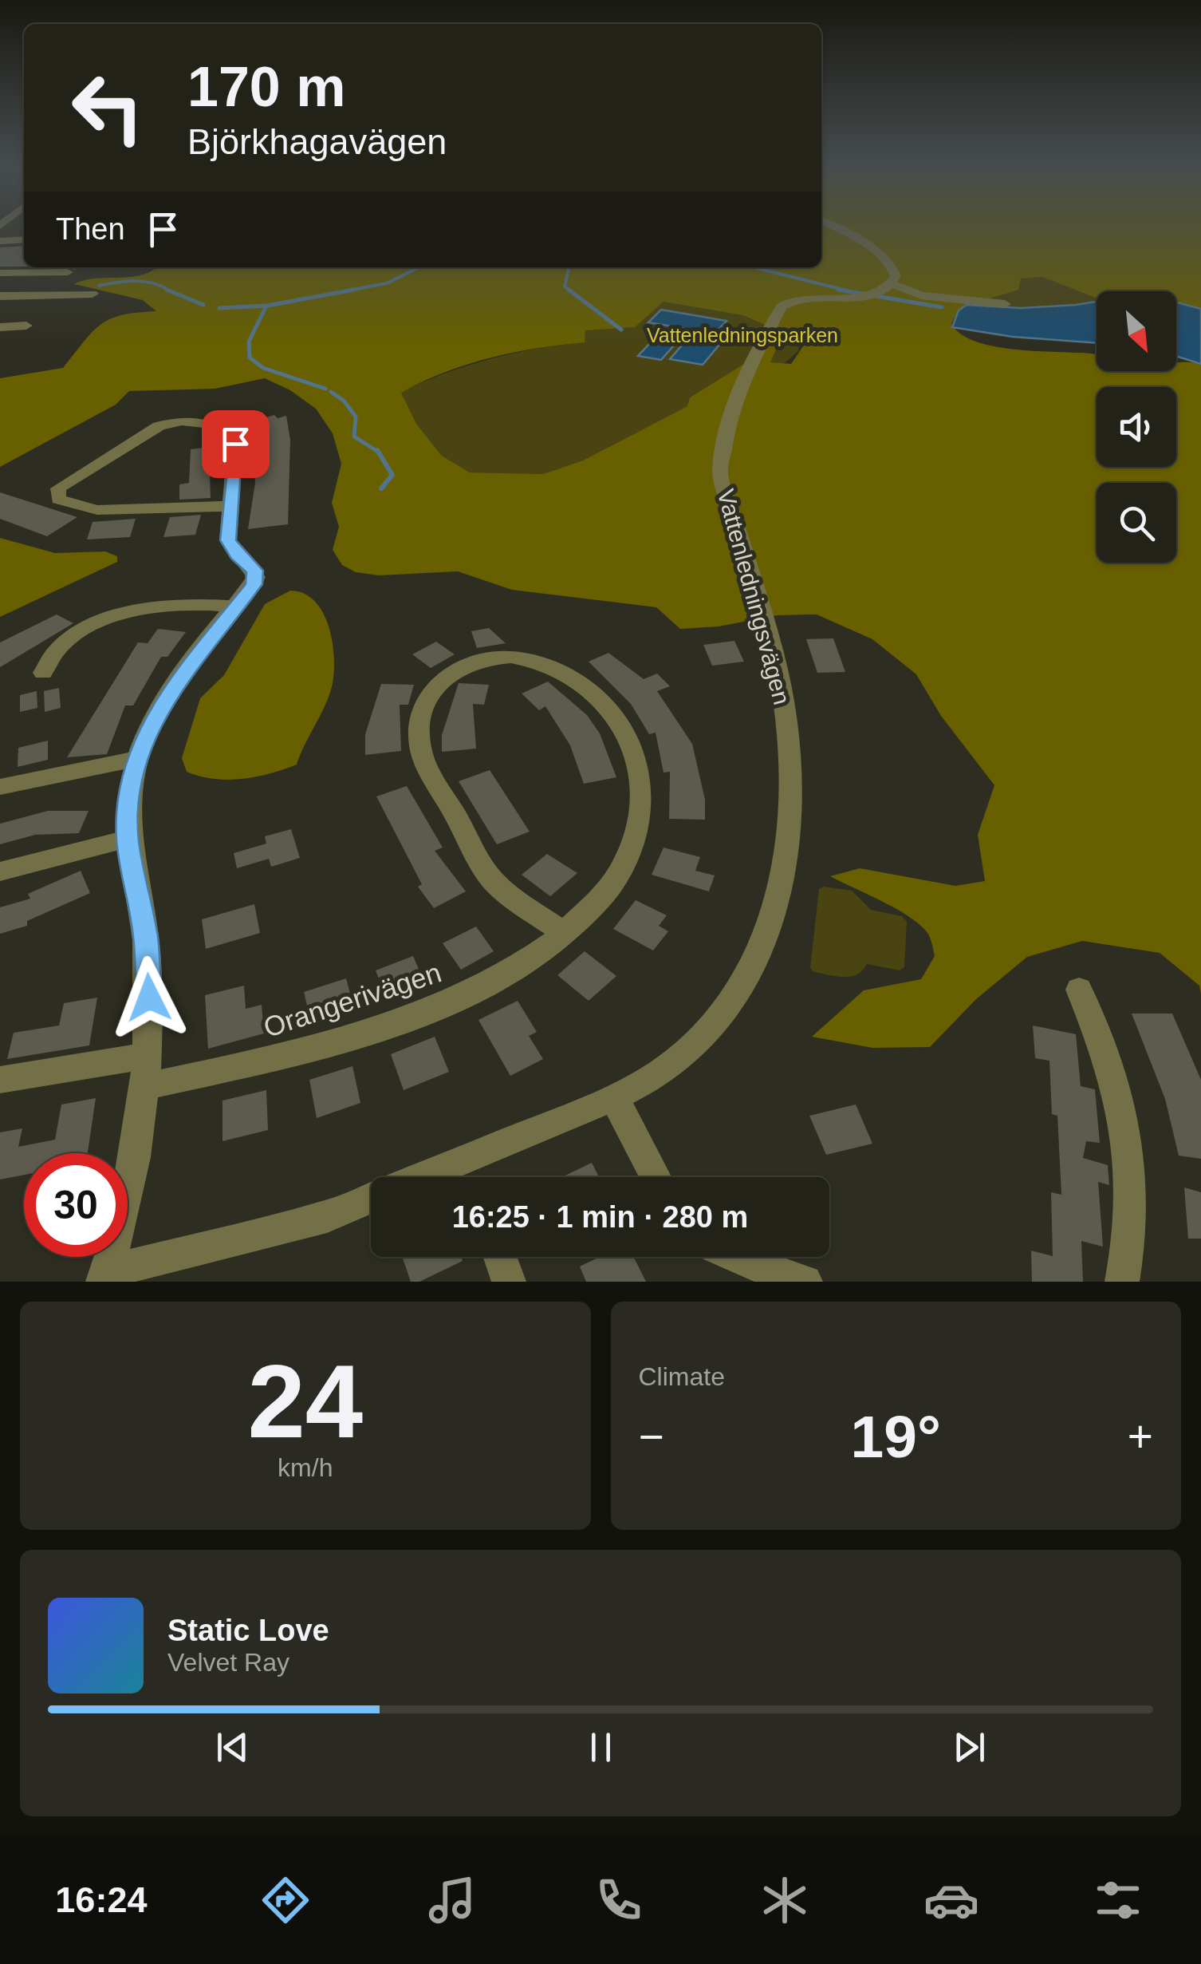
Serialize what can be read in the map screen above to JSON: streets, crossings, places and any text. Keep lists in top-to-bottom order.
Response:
{
  "streets": {
    "street": ["Vattenledningsvägen", "Orangerivägen"]
  },
  "parks": ["Vattenledningsparken"],
  "north": "bottom right",
  "page": {
    "turn": ["170 m", "Björkhagavägen"],
    "then": "Then",
    "limit": "30",
    "trip": "16:25 · 1 min · 280 m",
    "tile": [
      ["24", "km/h"],
      "Climate"
    ],
    "heat": ["−", "19°", "+"],
    "song": ["Static Love", "Velvet Ray"],
    "tabs": "16:24"
  }
}
